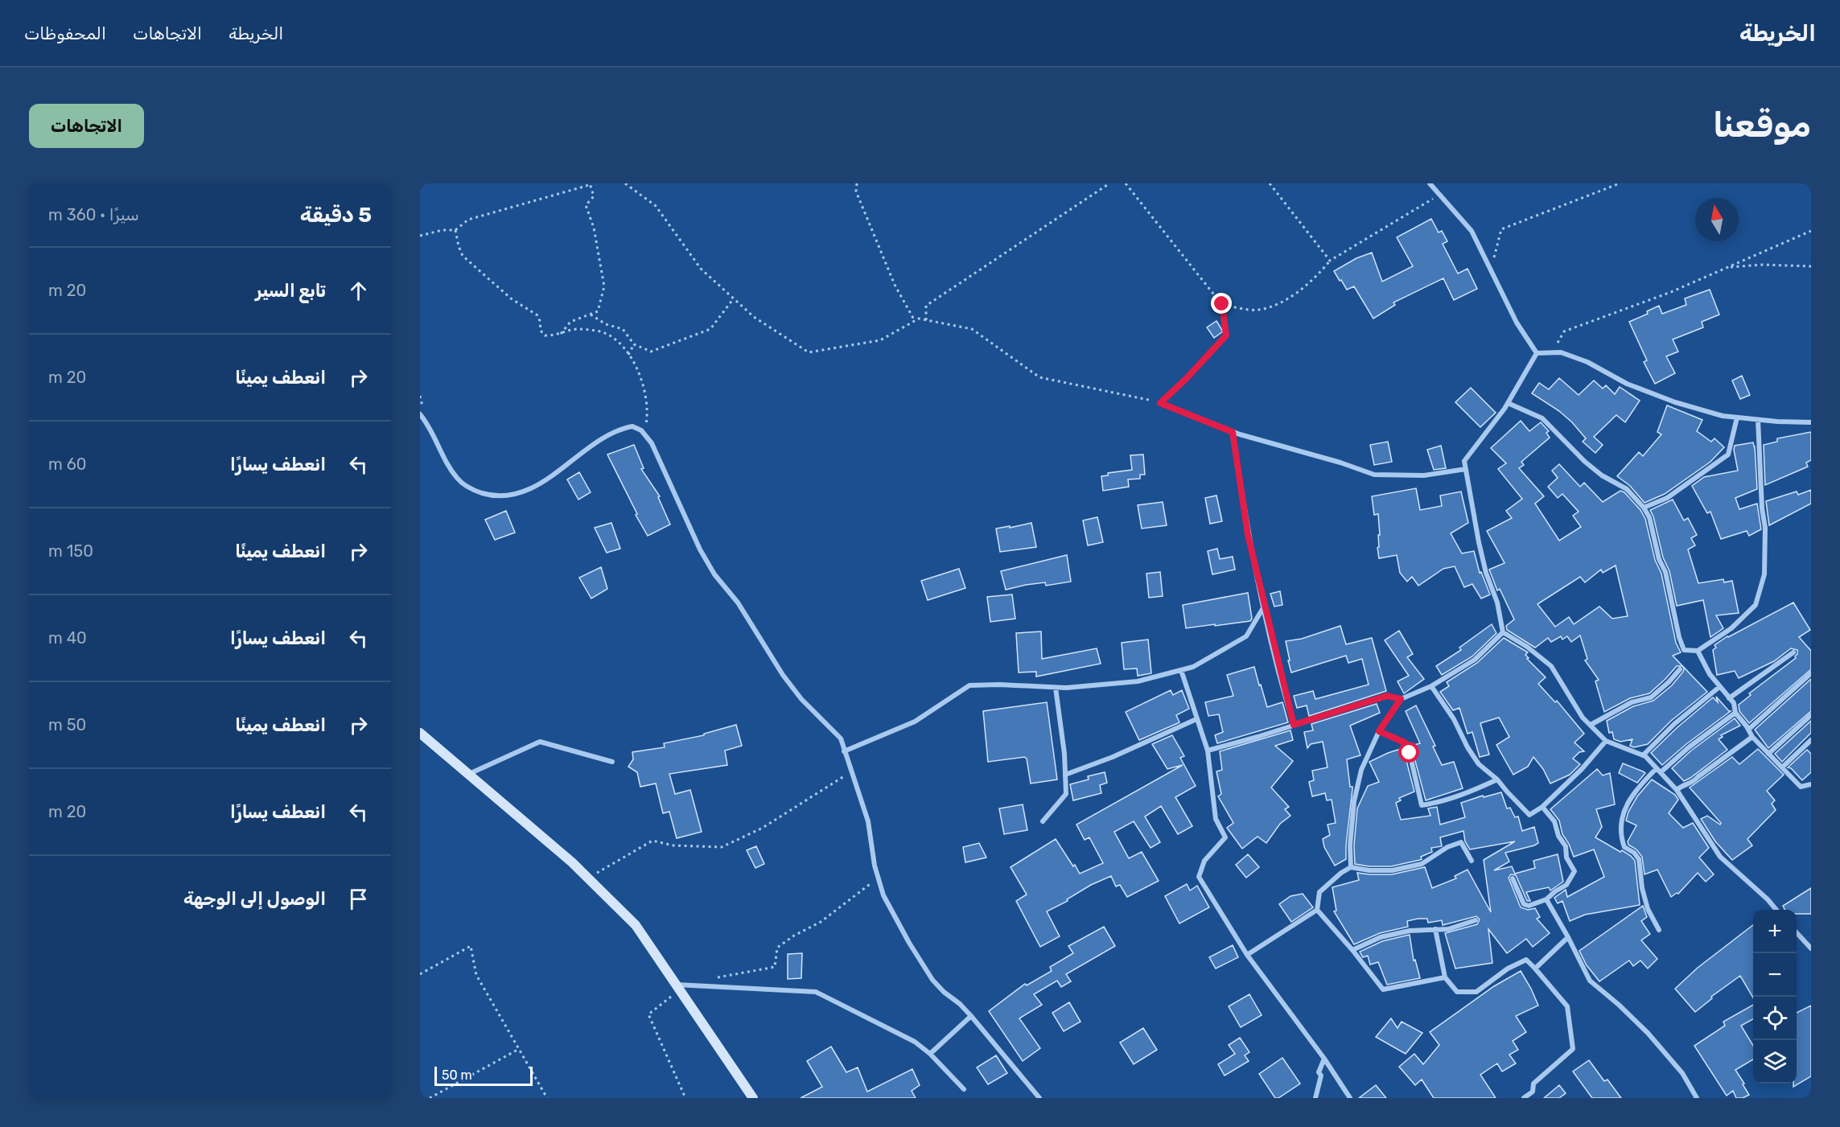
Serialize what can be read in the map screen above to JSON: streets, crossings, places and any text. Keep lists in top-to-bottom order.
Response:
{
  "scale_bar": "50 m",
  "north": "top",
  "page": {
    "header": "الخريطة",
    "nav": ["الخريطة", "الاتجاهات", "المحفوظات"],
    "buttons": "الاتجاهات",
    "title": "موقعنا",
    "heading": ["5 دقيقة", "سيرًا · 360 m"],
    "list": [
      ["تابع السير", "20 m"],
      ["انعطف يمينًا", "20 m"],
      ["انعطف يسارًا", "60 m"],
      ["انعطف يمينًا", "150 m"],
      ["انعطف يسارًا", "40 m"],
      ["انعطف يمينًا", "50 m"],
      ["انعطف يسارًا", "20 m"],
      "الوصول إلى الوجهة"
    ],
    "map_buttons": ["+", "−"],
    "scale": "50 m"
  }
}
